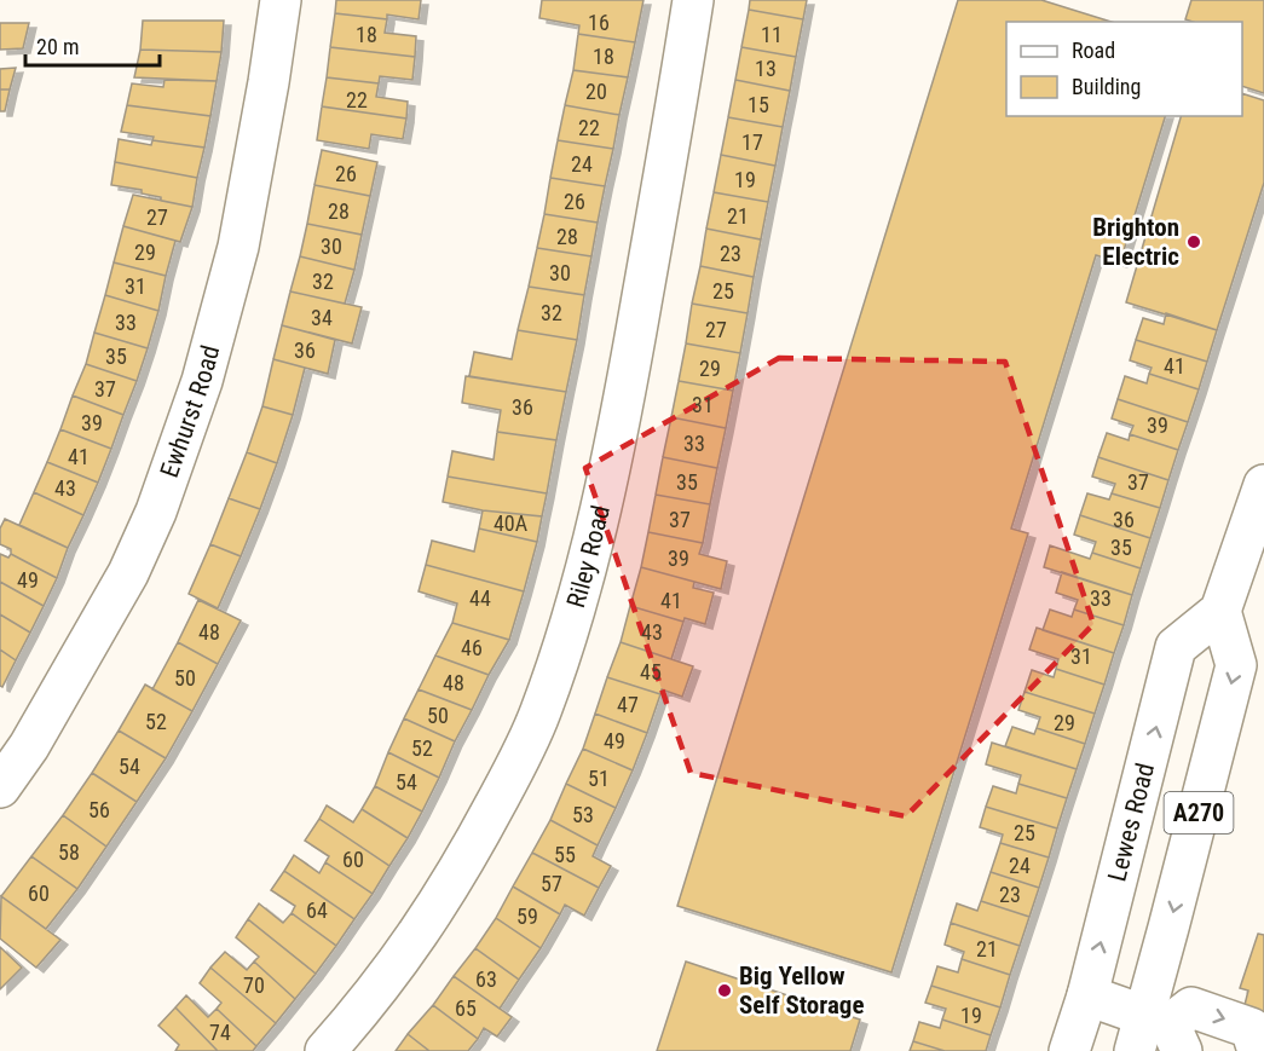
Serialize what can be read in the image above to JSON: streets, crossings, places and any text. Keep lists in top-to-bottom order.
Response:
{
  "streets": {
    "street": [
      "Ewhurst Road",
      "Riley Road",
      "A270",
      "Lewes Road"
    ]
  },
  "crossings": [
    ["A270", "Lewes Road"]
  ],
  "places": ["Brighton Electric", "Big Yellow Self Storage"],
  "house_numbers": [
    "16",
    "18",
    "11",
    "18",
    "13",
    "20",
    "22",
    "15",
    "22",
    "17",
    "24",
    "26",
    "19",
    "26",
    "28",
    "21",
    "27",
    "28",
    "30",
    "29",
    "23",
    "30",
    "32",
    "31",
    "25",
    "32",
    "34",
    "33",
    "27",
    "36",
    "35",
    "41",
    "29",
    "37",
    "31",
    "36",
    "39",
    "39",
    "33",
    "41",
    "35",
    "37",
    "43",
    "37",
    "36",
    "40A",
    "35",
    "39",
    "49",
    "44",
    "33",
    "41",
    "48",
    "43",
    "46",
    "31",
    "45",
    "50",
    "48",
    "47",
    "50",
    "52",
    "29",
    "49",
    "52",
    "54",
    "51",
    "54",
    "56",
    "53",
    "25",
    "58",
    "55",
    "60",
    "24",
    "57",
    "60",
    "23",
    "64",
    "59",
    "21",
    "63",
    "70",
    "65",
    "19",
    "74"
  ],
  "legend": ["Road", "Building"],
  "scale_bar": "20 m"
}
